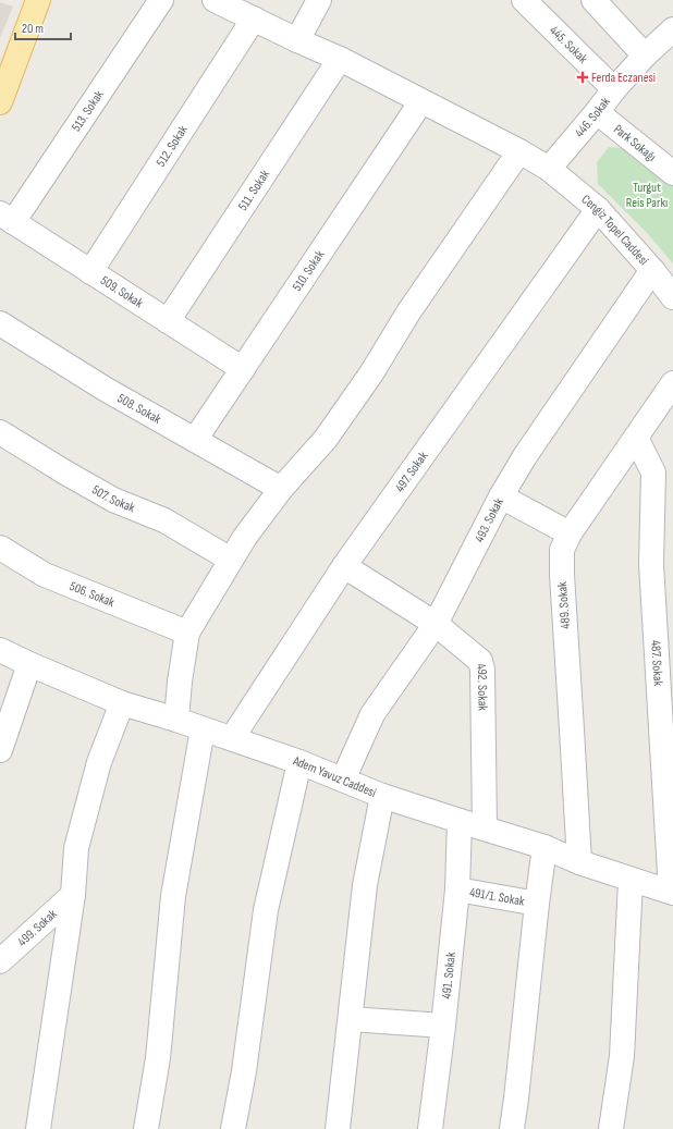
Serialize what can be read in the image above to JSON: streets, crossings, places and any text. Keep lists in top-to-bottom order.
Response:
{
  "streets": {
    "street": [
      "445. Sokak",
      "513. Sokak",
      "446. Sokak",
      "Park Sokağı",
      "512. Sokak",
      "511. Sokak",
      "Cengiz Topel Caddesi",
      "510. Sokak",
      "509. Sokak",
      "508. Sokak",
      "497. Sokak",
      "507. Sokak",
      "493. Sokak",
      "506. Sokak",
      "489. Sokak",
      "487. Sokak",
      "492. Sokak",
      "Adem Yavuz Caddesi",
      "491/1. Sokak",
      "499. Sokak",
      "491. Sokak"
    ]
  },
  "crossings": [
    ["445. Sokak", "446. Sokak"],
    ["513. Sokak", "509. Sokak"],
    ["446. Sokak", "Park Sokağı"],
    ["446. Sokak", "Cengiz Topel Caddesi"],
    ["512. Sokak", "Cengiz Topel Caddesi"],
    ["512. Sokak", "509. Sokak"],
    ["511. Sokak", "Cengiz Topel Caddesi"],
    ["511. Sokak", "509. Sokak"],
    ["Cengiz Topel Caddesi", "510. Sokak"],
    ["Cengiz Topel Caddesi", "497. Sokak"],
    ["Cengiz Topel Caddesi", "493. Sokak"],
    ["510. Sokak", "509. Sokak"],
    ["510. Sokak", "508. Sokak"],
    ["497. Sokak", "492. Sokak"],
    ["497. Sokak", "Adem Yavuz Caddesi"],
    ["493. Sokak", "492. Sokak"],
    ["493. Sokak", "Adem Yavuz Caddesi"],
    ["489. Sokak", "487. Sokak"],
    ["489. Sokak", "Adem Yavuz Caddesi"],
    ["487. Sokak", "Adem Yavuz Caddesi"],
    ["492. Sokak", "Adem Yavuz Caddesi"],
    ["Adem Yavuz Caddesi", "491. Sokak"],
    ["491/1. Sokak", "491. Sokak"]
  ],
  "parks": ["Turgut Reis Parkı"],
  "places": {
    "health": ["Ferda Eczanesi"]
  },
  "scale_bar": "20 m"
}
